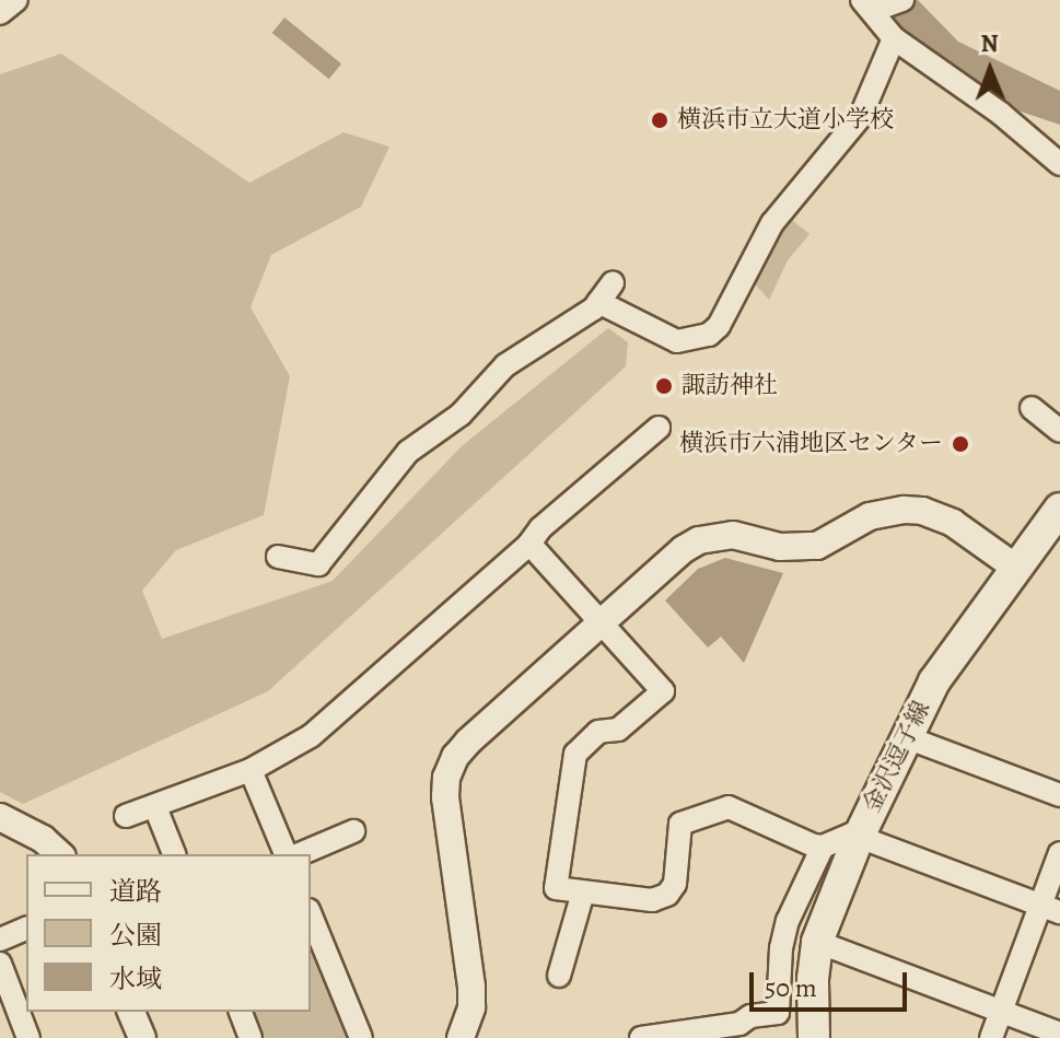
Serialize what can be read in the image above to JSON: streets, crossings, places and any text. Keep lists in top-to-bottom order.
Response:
{
  "streets": {
    "main road": ["金沢逗子線"]
  },
  "places": ["横浜市立大道小学校", "諏訪神社", "横浜市六浦地区センター"],
  "legend": ["道路", "公園", "水域"],
  "scale_bar": "50 m",
  "north": "top"
}
